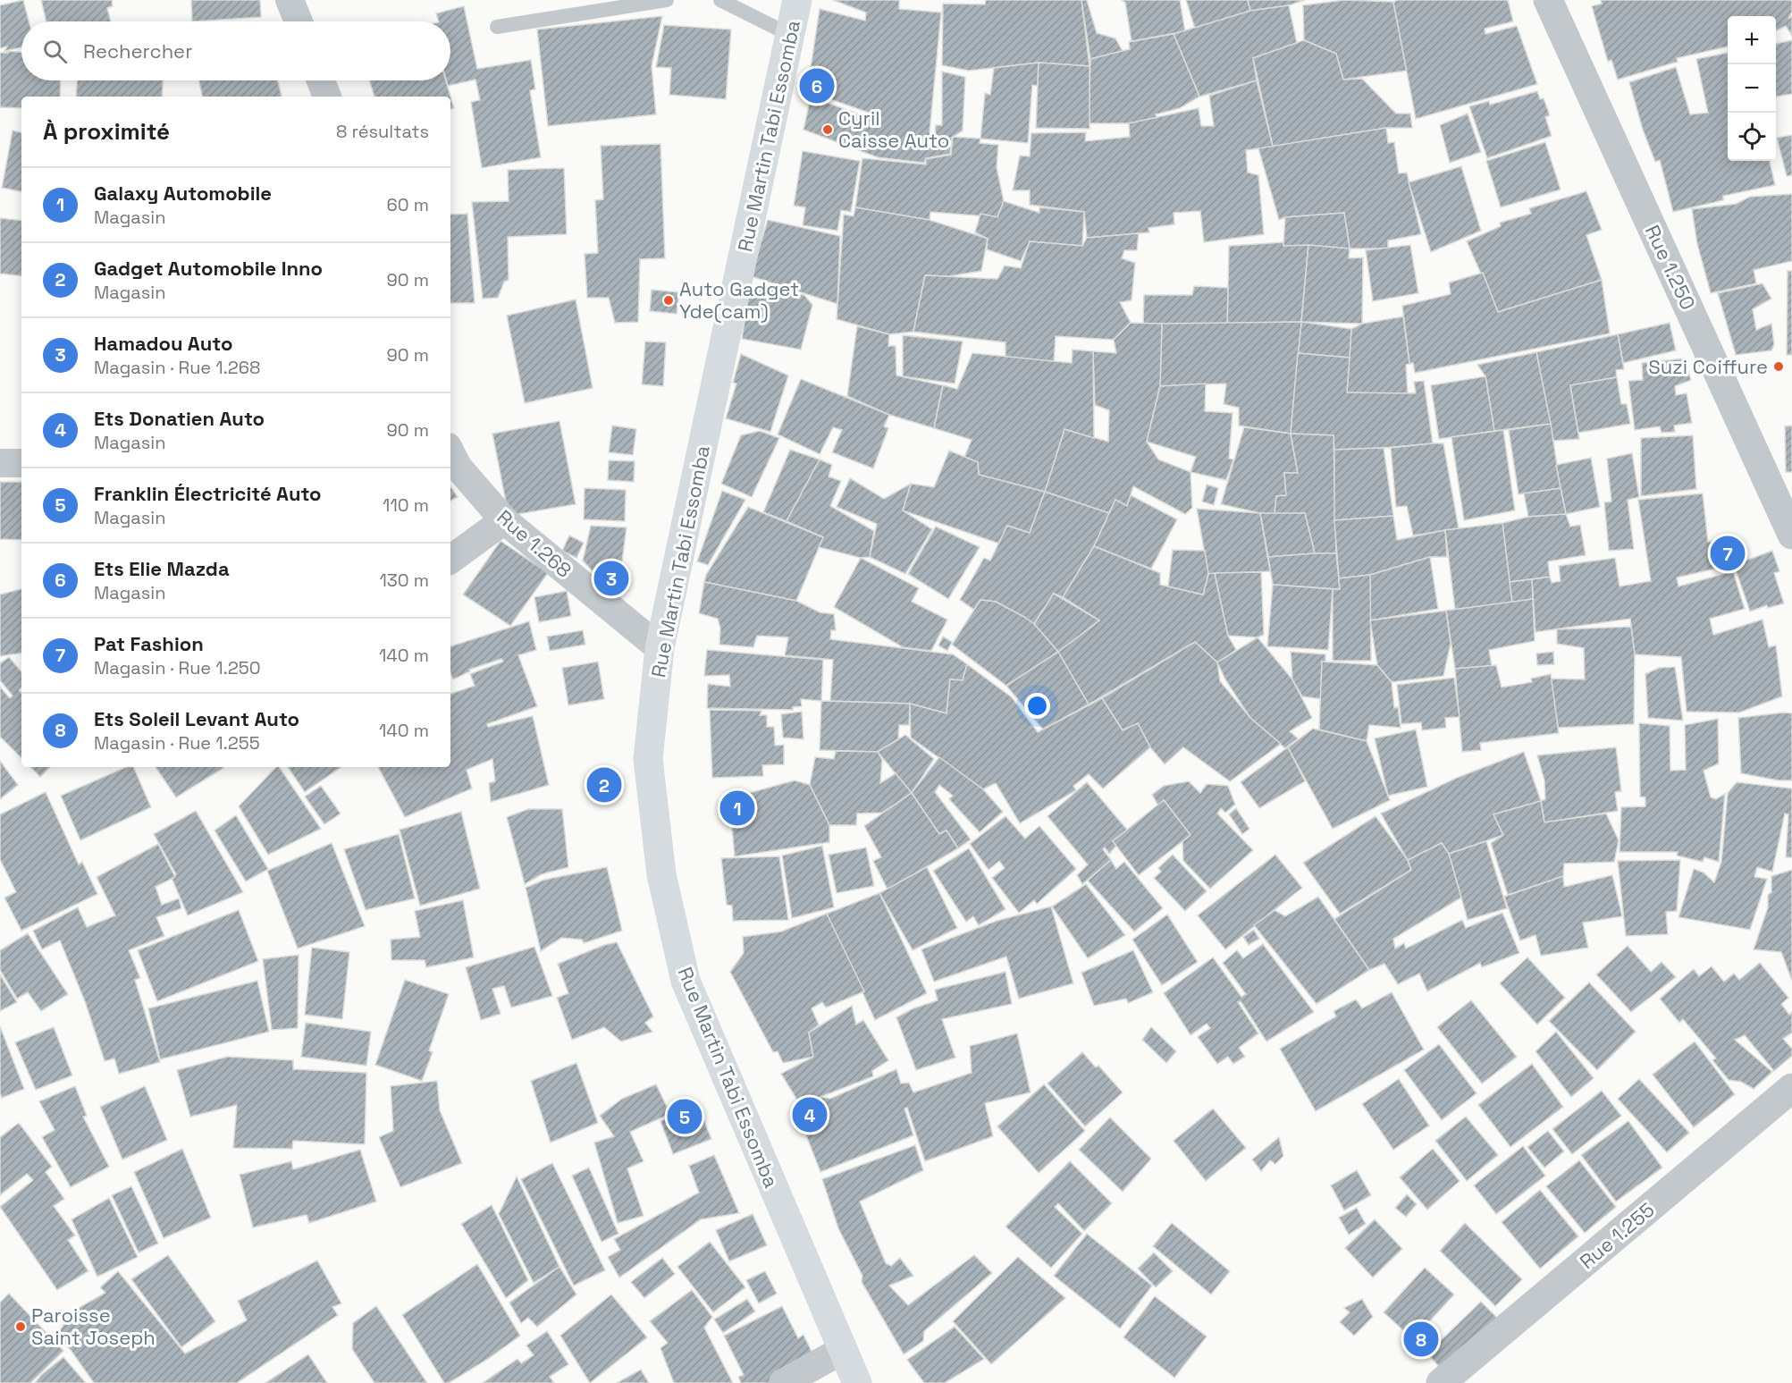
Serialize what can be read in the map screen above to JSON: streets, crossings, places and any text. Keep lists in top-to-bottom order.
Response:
{
  "streets": {
    "main road": ["Rue Martin Tabi Essomba"],
    "street": ["Rue 1.250", "Rue 1.268", "Rue 1.255"]
  },
  "crossings": [
    ["Rue Martin Tabi Essomba", "Rue 1.268"]
  ],
  "places": [
    "Cyril Caisse Auto",
    "Auto Gadget Yde(cam)",
    "Suzi Coiffure",
    "Paroisse Saint Joseph"
  ],
  "page": {
    "map_buttons": ["+", "−"],
    "search": "Rechercher",
    "pins": [
      "6",
      "7",
      "3",
      "2",
      "1",
      "4",
      "5",
      "8"
    ],
    "heading": ["À proximité", "8 résultats"],
    "list": [
      {
        "mark": "1",
        "name": "Galaxy Automobile",
        "note": "Magasin",
        "value": "60 m"
      },
      {
        "mark": "2",
        "name": "Gadget Automobile Inno",
        "note": "Magasin",
        "value": "90 m"
      },
      {
        "mark": "3",
        "name": "Hamadou Auto",
        "note": "Magasin · Rue 1.268",
        "value": "90 m"
      },
      {
        "mark": "4",
        "name": "Ets Donatien Auto",
        "note": "Magasin",
        "value": "90 m"
      },
      {
        "mark": "5",
        "name": "Franklin Électricité Auto",
        "note": "Magasin",
        "value": "110 m"
      },
      {
        "mark": "6",
        "name": "Ets Elie Mazda",
        "note": "Magasin",
        "value": "130 m"
      },
      {
        "mark": "7",
        "name": "Pat Fashion",
        "note": "Magasin · Rue 1.250",
        "value": "140 m"
      },
      {
        "mark": "8",
        "name": "Ets Soleil Levant Auto",
        "note": "Magasin · Rue 1.255",
        "value": "140 m"
      }
    ]
  }
}
